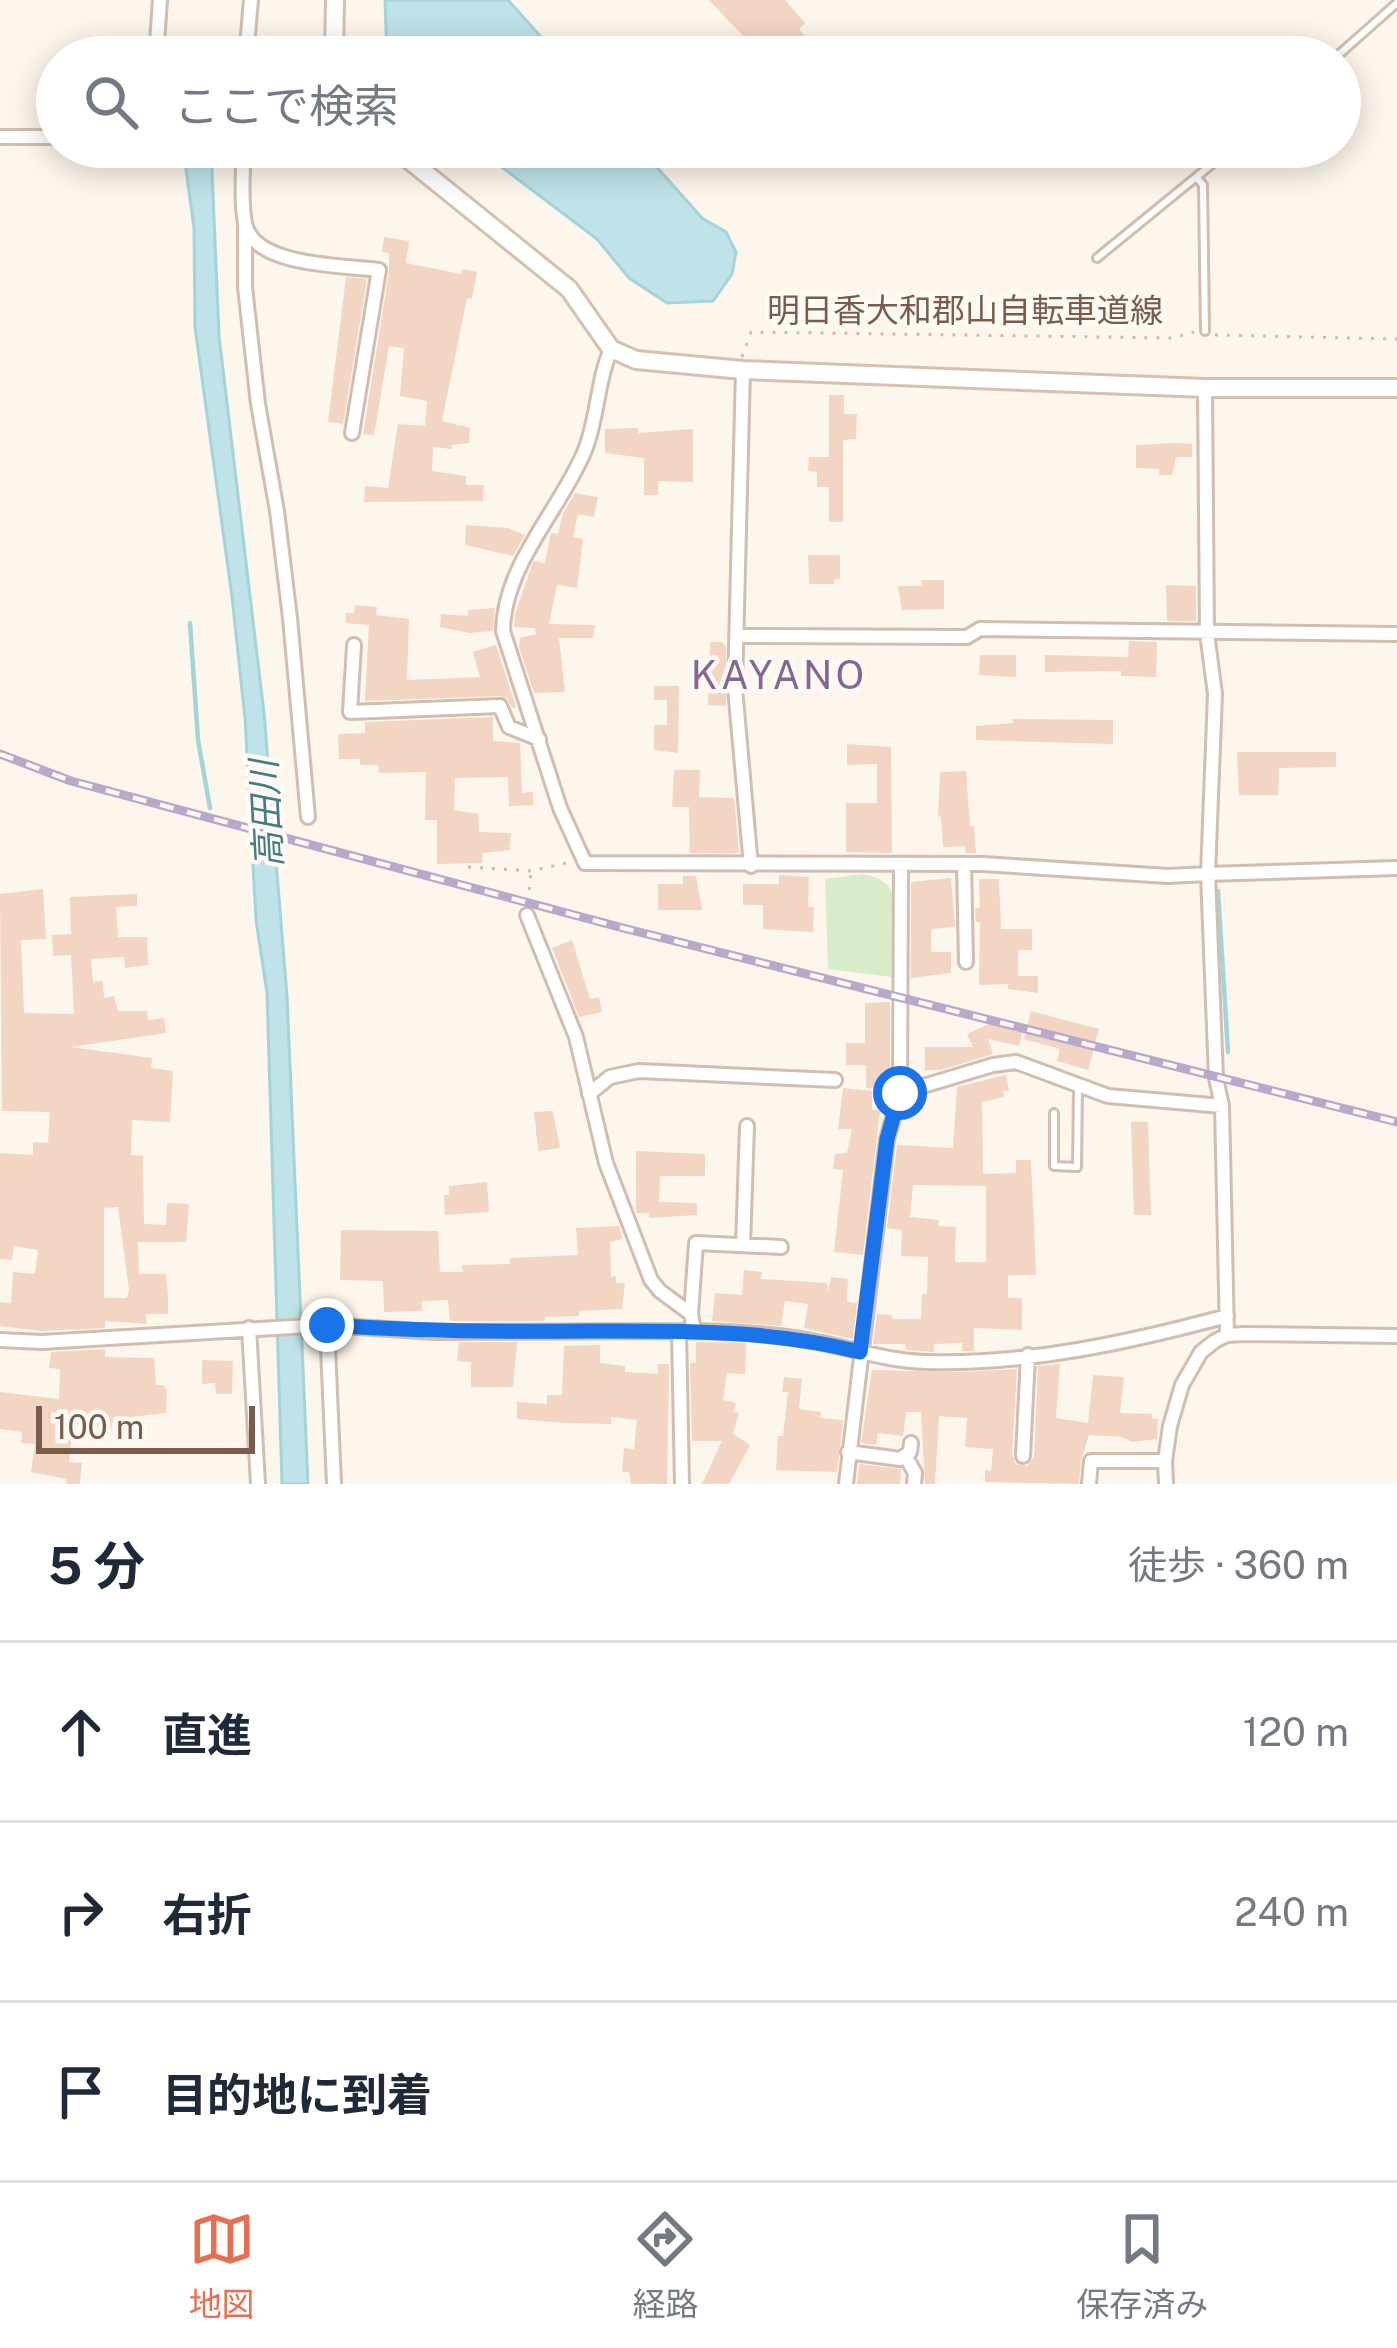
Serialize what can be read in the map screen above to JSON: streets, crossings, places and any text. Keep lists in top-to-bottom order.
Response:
{
  "streets": {
    "path": ["明日香大和郡山自転車道線"]
  },
  "districts": ["KAYANO"],
  "water": ["高田川"],
  "scale_bar": "100 m",
  "page": {
    "search": "ここで検索",
    "scale": "100 m",
    "heading": ["5 分", "徒歩 · 360 m"],
    "list": [
      ["直進", "120 m"],
      ["右折", "240 m"],
      "目的地に到着"
    ],
    "nav": ["地図", "経路", "保存済み"]
  }
}
